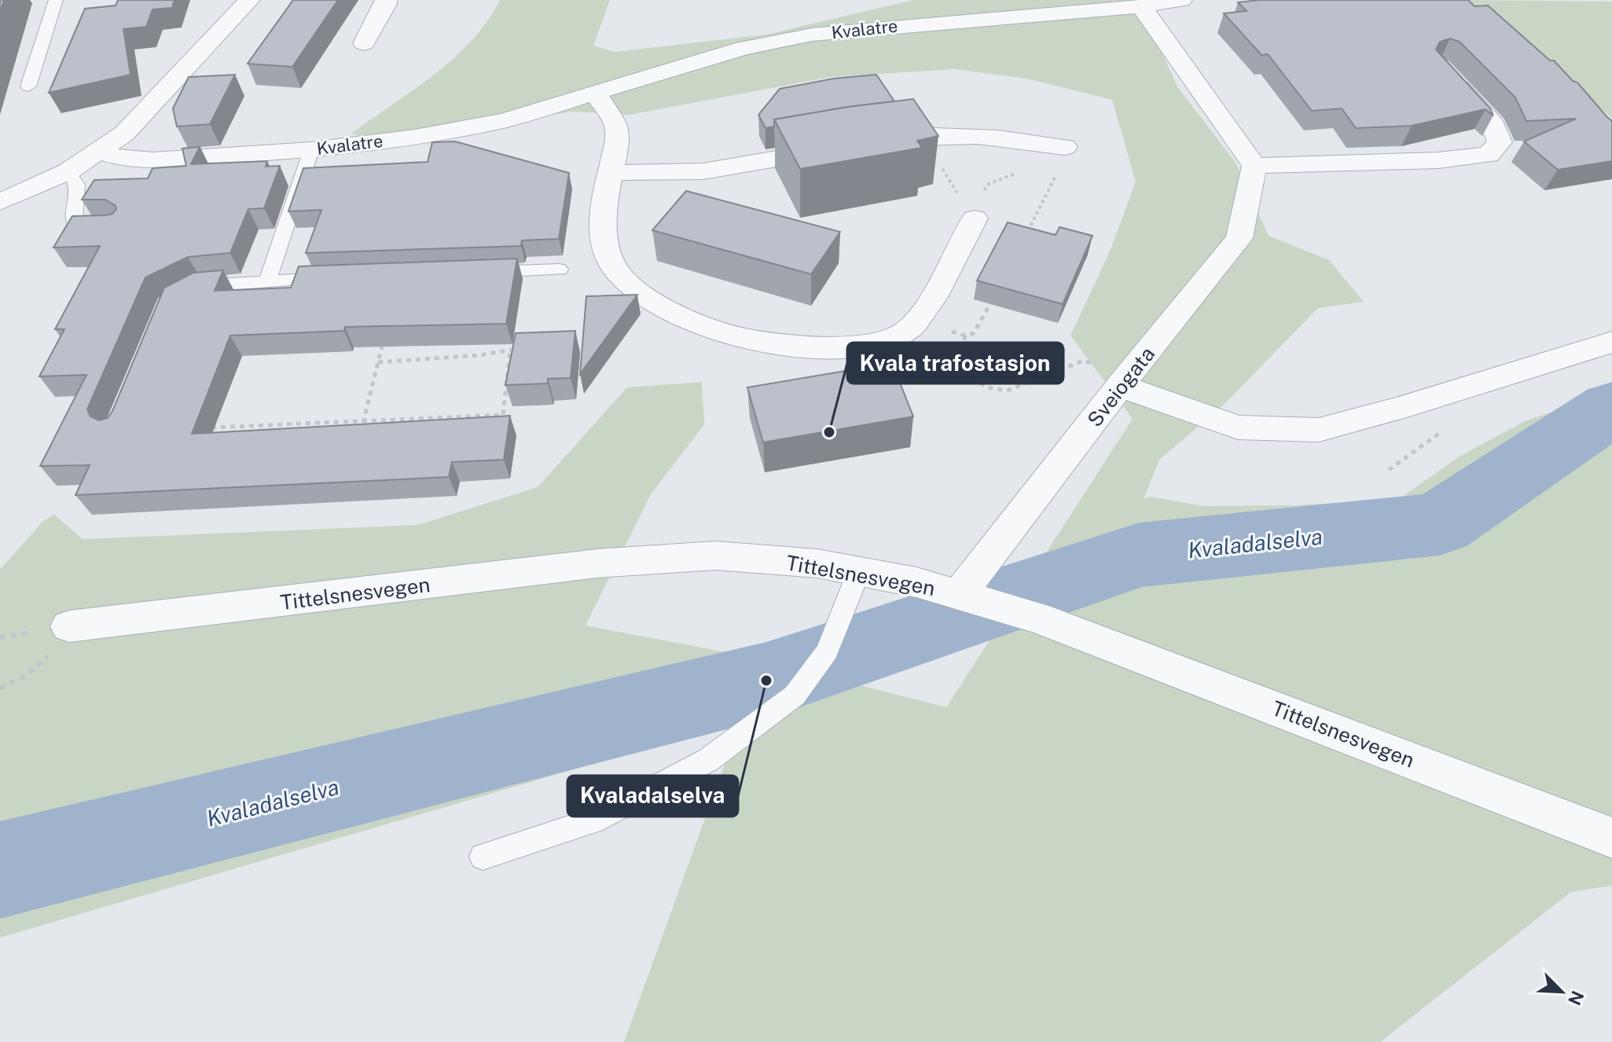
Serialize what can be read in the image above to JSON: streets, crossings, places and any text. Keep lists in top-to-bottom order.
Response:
{
  "streets": {
    "street": ["Kvalatre", "Sveiogata", "Tittelsnesvegen"]
  },
  "crossings": [
    ["Sveiogata", "Tittelsnesvegen"]
  ],
  "water": ["Kvaladalselva"],
  "places": ["Kvala trafostasjon", "Kvaladalselva"],
  "north": "bottom right"
}
